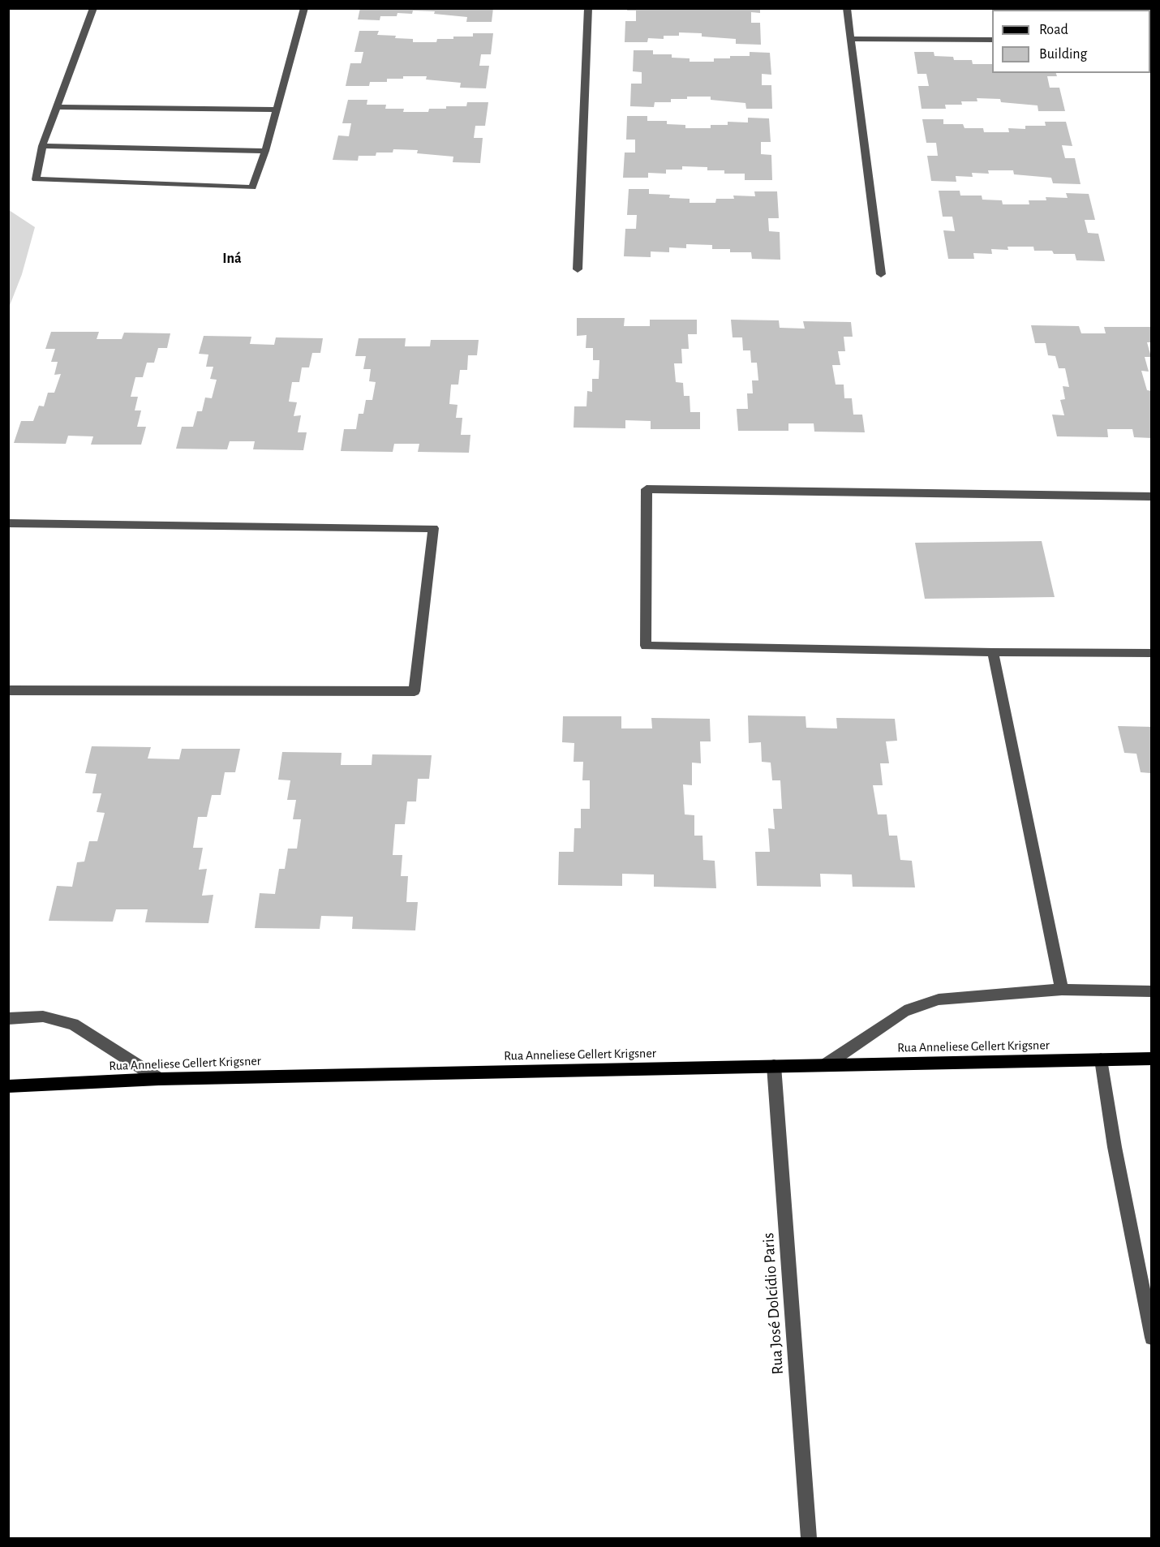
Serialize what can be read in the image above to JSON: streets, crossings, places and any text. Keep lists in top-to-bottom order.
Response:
{
  "streets": {
    "main road": ["Rua Anneliese Gellert Krigsner"],
    "street": ["Rua José Dolcídio Paris"]
  },
  "crossings": [
    ["Rua Anneliese Gellert Krigsner", "Rua José Dolcídio Paris"]
  ],
  "districts": ["Iná"],
  "legend": ["Road", "Building"]
}
